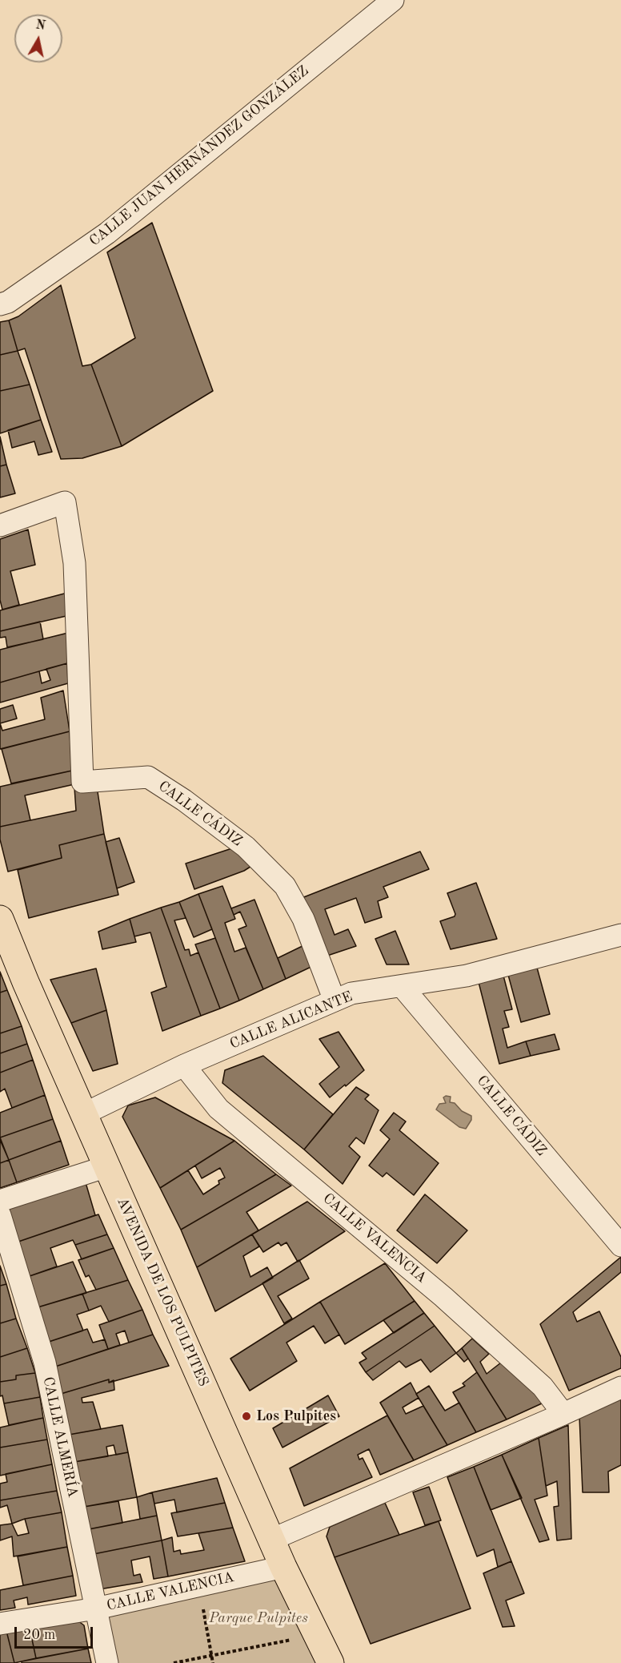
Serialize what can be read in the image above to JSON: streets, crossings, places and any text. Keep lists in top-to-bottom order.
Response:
{
  "streets": {
    "main road": ["AVENIDA DE LOS PULPITES"],
    "street": [
      "CALLE JUAN HERNÁNDEZ GONZÁLEZ",
      "CALLE CÁDIZ",
      "CALLE ALICANTE",
      "CALLE VALENCIA",
      "CALLE ALMERÍA"
    ]
  },
  "crossings": [
    ["CALLE CÁDIZ", "CALLE ALICANTE"],
    ["CALLE ALICANTE", "CALLE VALENCIA"],
    ["CALLE ALICANTE", "AVENIDA DE LOS PULPITES"],
    ["CALLE VALENCIA", "AVENIDA DE LOS PULPITES"],
    ["CALLE VALENCIA", "CALLE ALMERÍA"]
  ],
  "parks": ["Parque Pulpites"],
  "places": ["Los Pulpites"],
  "scale_bar": "20 m",
  "north": "top"
}
